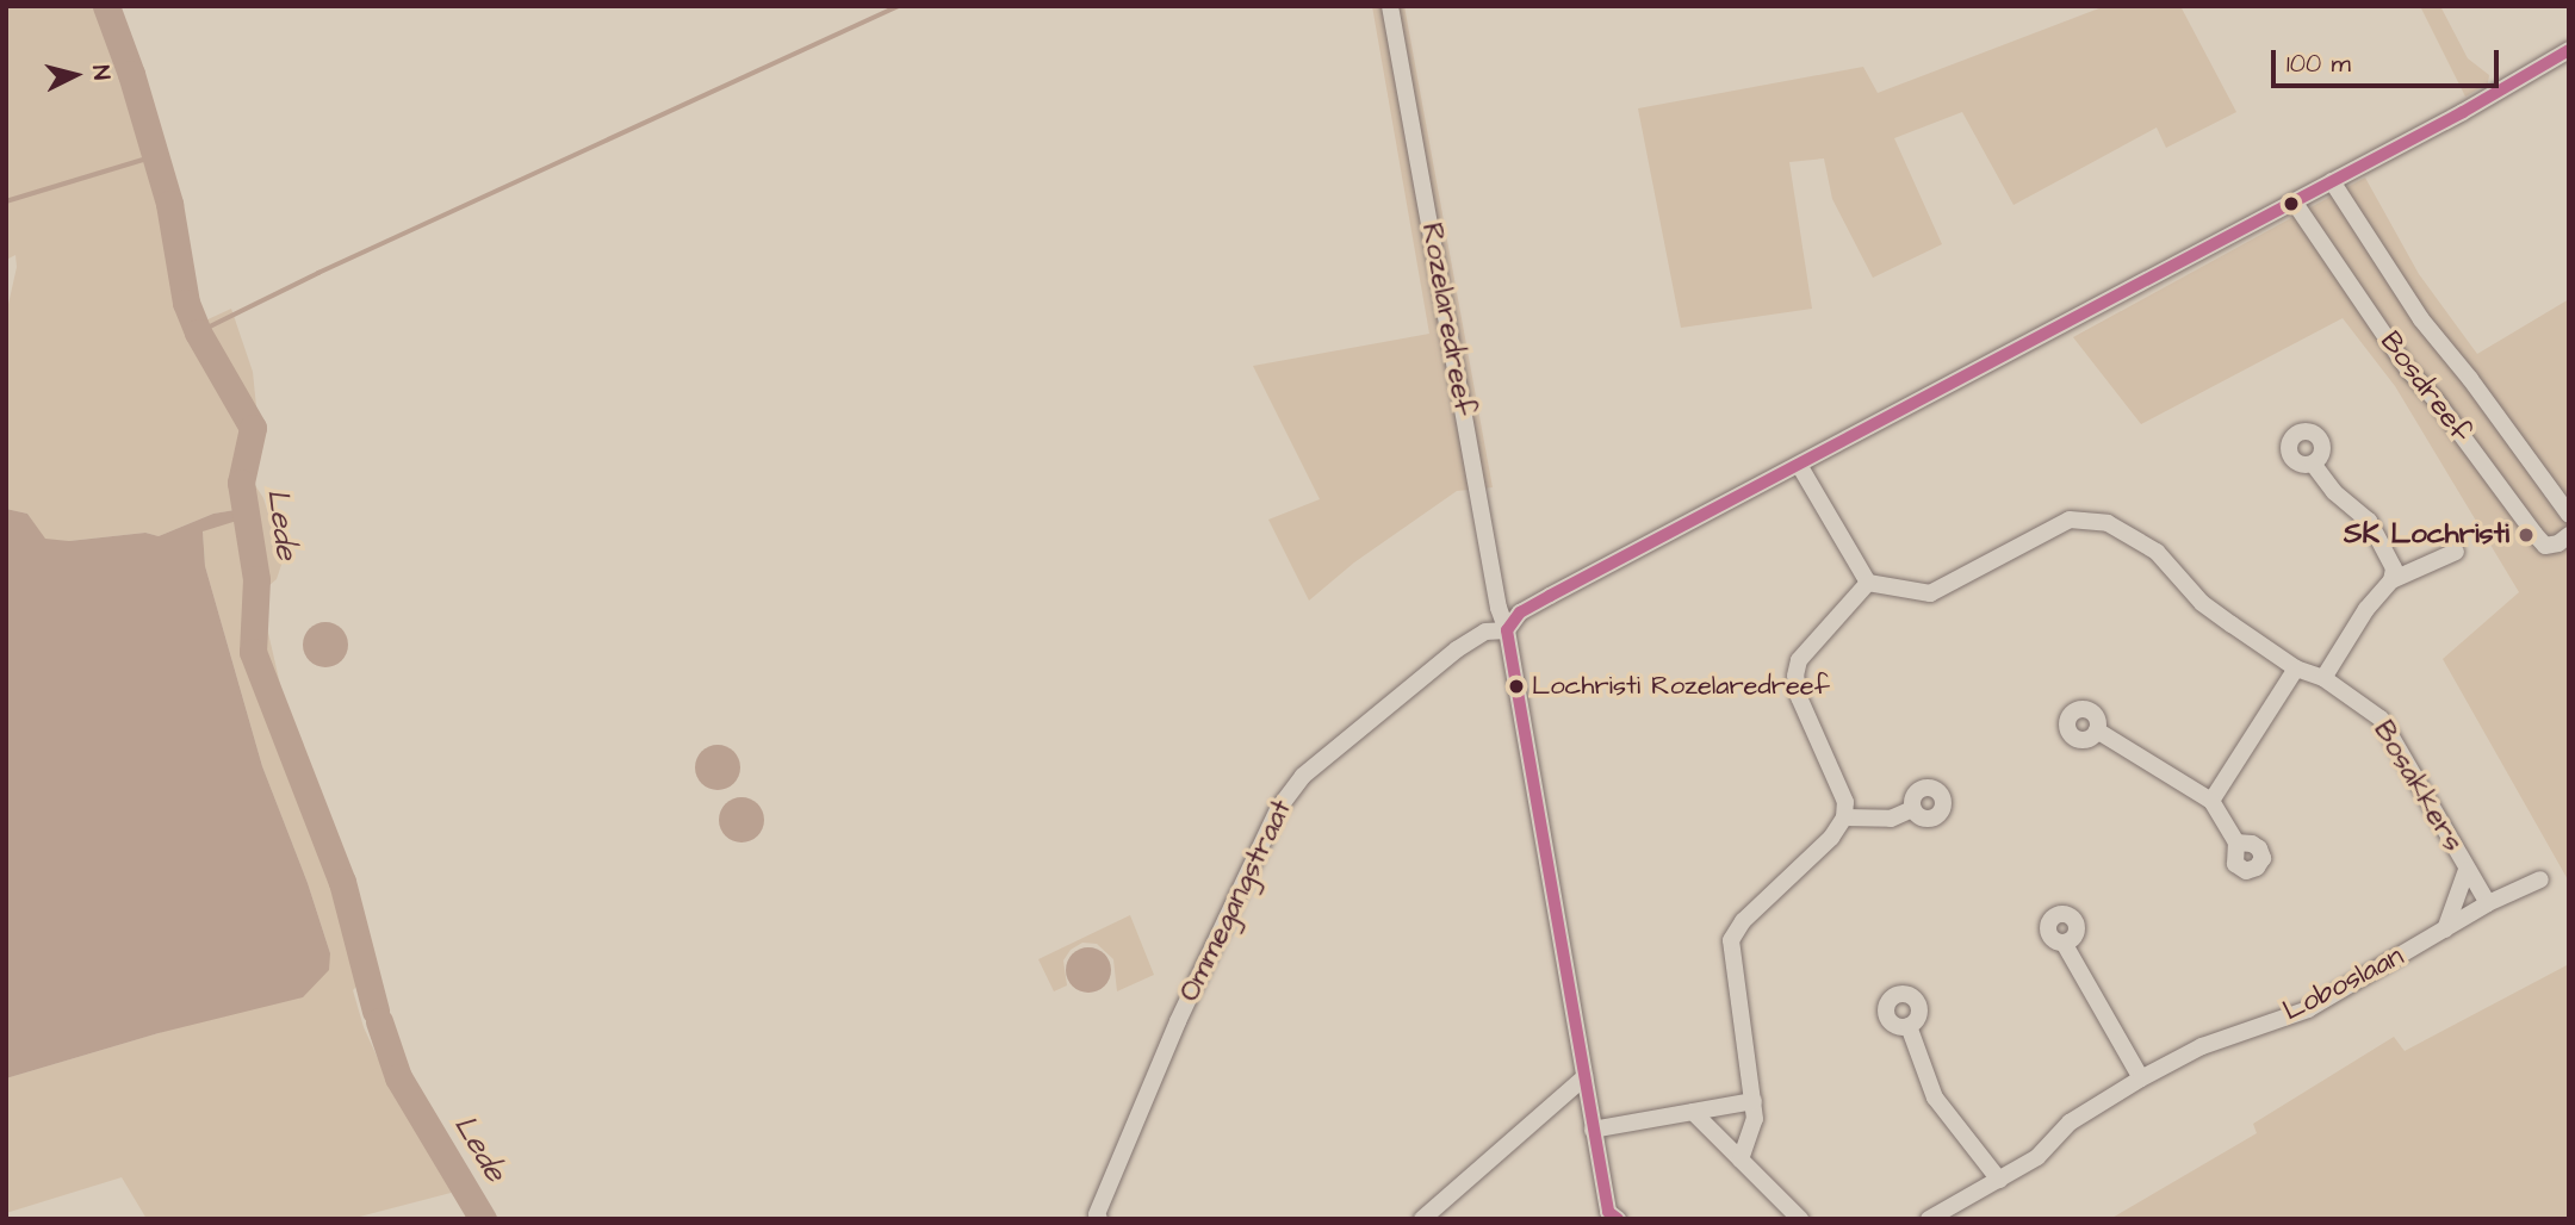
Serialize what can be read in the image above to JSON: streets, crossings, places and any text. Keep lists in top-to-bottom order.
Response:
{
  "streets": {
    "street": [
      "Rozelaredreef",
      "Bosdreef",
      "Bosakkers",
      "Ommegangstraat",
      "Loboslaan"
    ]
  },
  "crossings": [
    ["Rozelaredreef", "Ommegangstraat"],
    ["Bosakkers", "Loboslaan"]
  ],
  "water": ["Lede"],
  "places": ["SK Lochristi", "Lochristi Rozelaredreef"],
  "scale_bar": "100 m",
  "north": "right"
}
